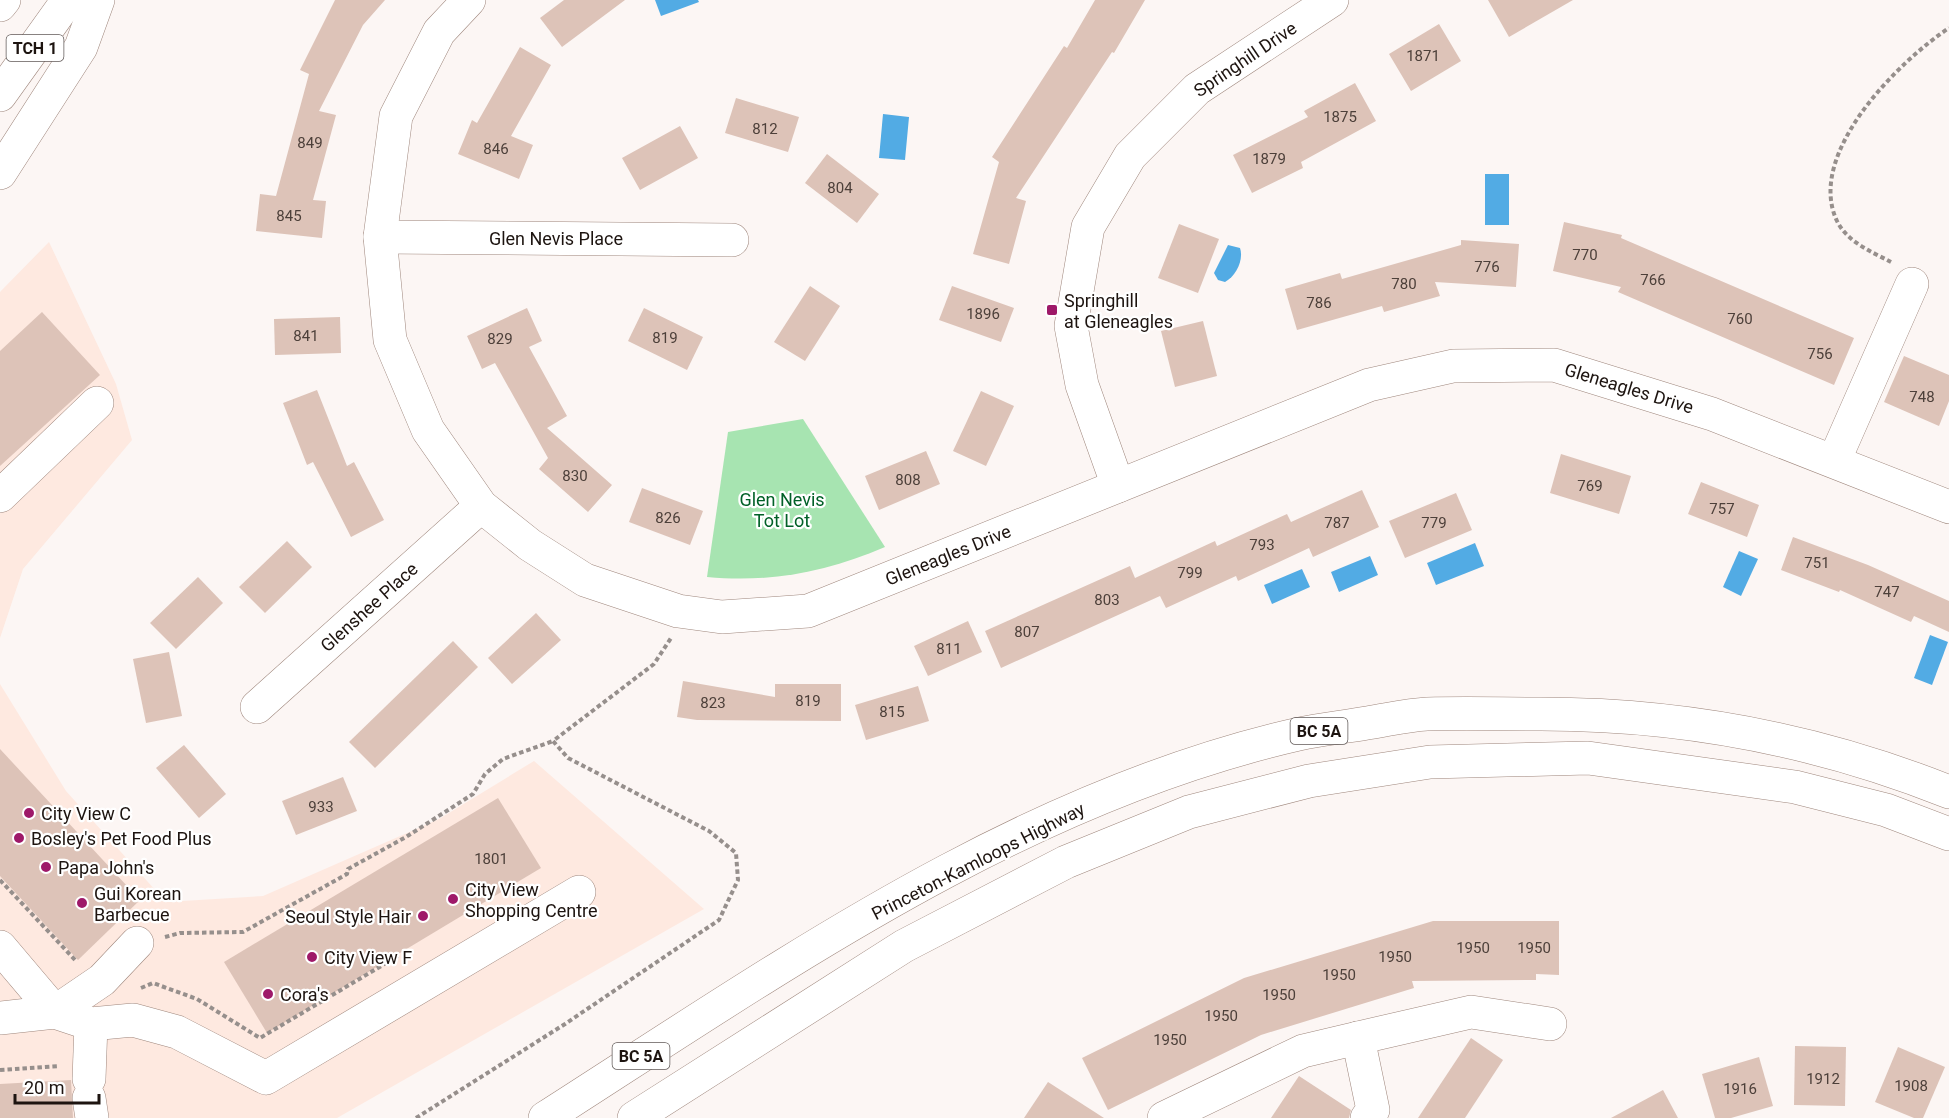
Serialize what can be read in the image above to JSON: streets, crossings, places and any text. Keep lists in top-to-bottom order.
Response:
{
  "streets": {
    "main road": [
      "TCH 1",
      "Springhill Drive",
      "Glen Nevis Place",
      "Gleneagles Drive",
      "Glenshee Place",
      "BC 5A",
      "Princeton-Kamloops Highway"
    ]
  },
  "crossings": [
    ["Springhill Drive", "Gleneagles Drive"],
    ["Glen Nevis Place", "Gleneagles Drive"],
    ["Gleneagles Drive", "Glenshee Place"]
  ],
  "parks": ["Glen Nevis Tot Lot"],
  "places": {
    "transit": ["Springhill at Gleneagles"],
    "other": [
      "City View C",
      "Bosley's Pet Food Plus",
      "Papa John's",
      "City View Shopping Centre",
      "Gui Korean Barbecue",
      "Seoul Style Hair",
      "City View F",
      "Cora's"
    ]
  },
  "house_numbers": [
    "1871",
    "1875",
    "812",
    "849",
    "846",
    "1879",
    "804",
    "845",
    "770",
    "776",
    "766",
    "780",
    "786",
    "1896",
    "760",
    "841",
    "819",
    "829",
    "756",
    "748",
    "830",
    "808",
    "769",
    "757",
    "826",
    "787",
    "779",
    "793",
    "751",
    "799",
    "747",
    "803",
    "807",
    "811",
    "819",
    "823",
    "815",
    "933",
    "1801",
    "1950",
    "1950",
    "1950",
    "1950",
    "1950",
    "1950",
    "1950",
    "1912",
    "1908",
    "1916"
  ],
  "scale_bar": "20 m"
}
